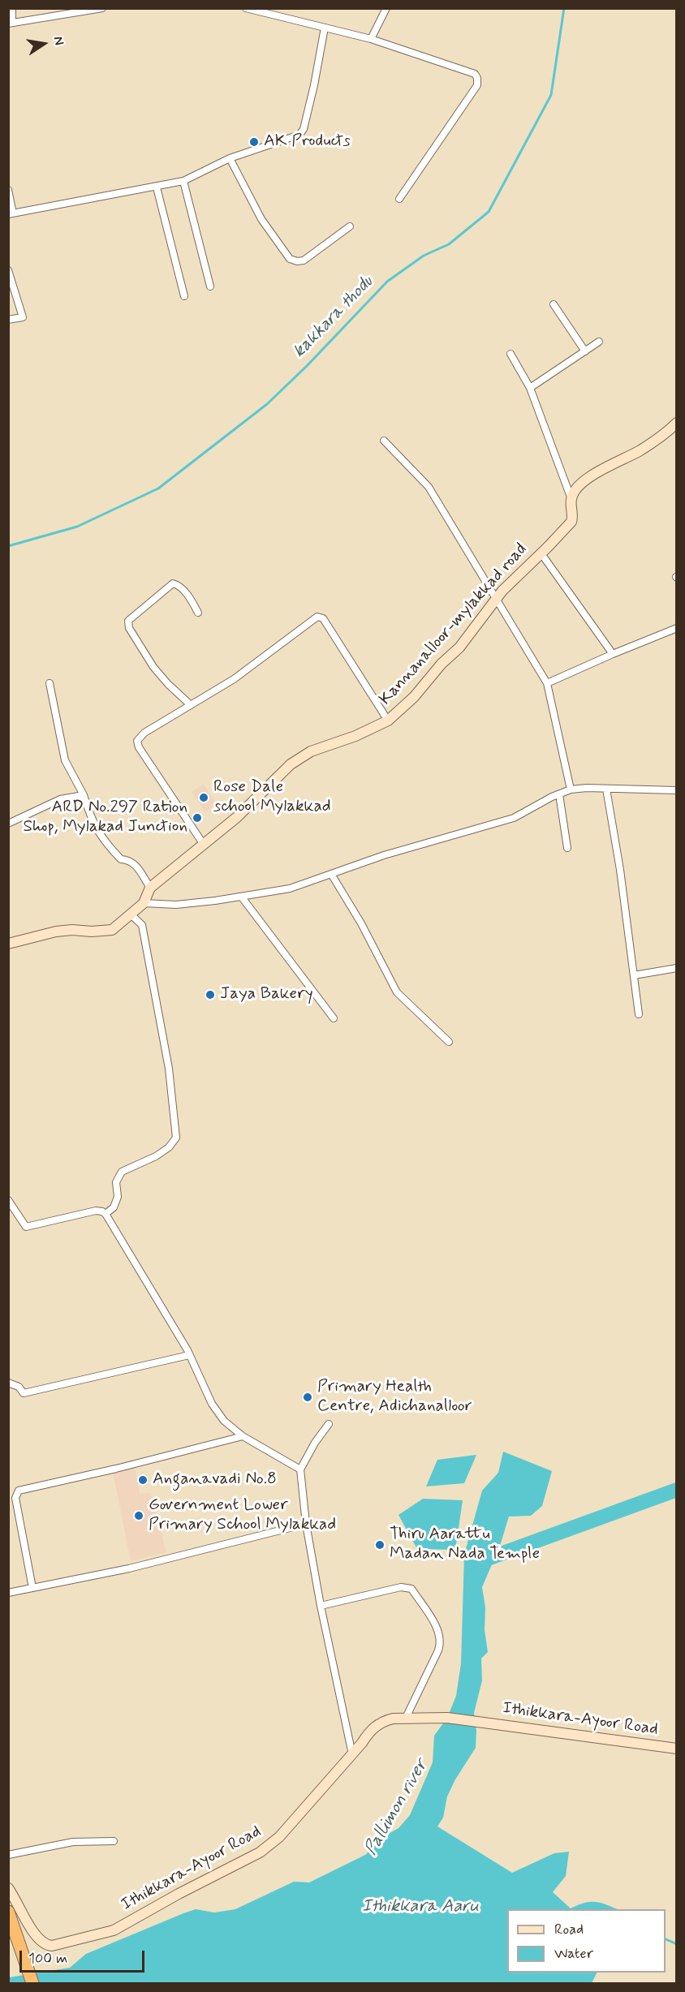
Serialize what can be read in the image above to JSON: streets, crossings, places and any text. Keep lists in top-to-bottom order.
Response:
{
  "streets": {
    "main road": ["Kannanalloor-mylakkad road", "Ithikkara-Ayoor Road"]
  },
  "water": ["kakkara thodu", "Pallimon river", "Ithikkara Aaru"],
  "places": [
    "AK Products",
    "Rose Dale school Mylakkad",
    "ARD No.297 Ration Shop, Mylakad Junction",
    "Jaya Bakery",
    "Primary Health Centre, Adichanalloor",
    "Anganavadi No.8",
    "Government Lower Primary School Mylakkad",
    "Thiru Aarattu Madan Nada Temple"
  ],
  "legend": ["Road", "Water"],
  "scale_bar": "100 m",
  "north": "right"
}
